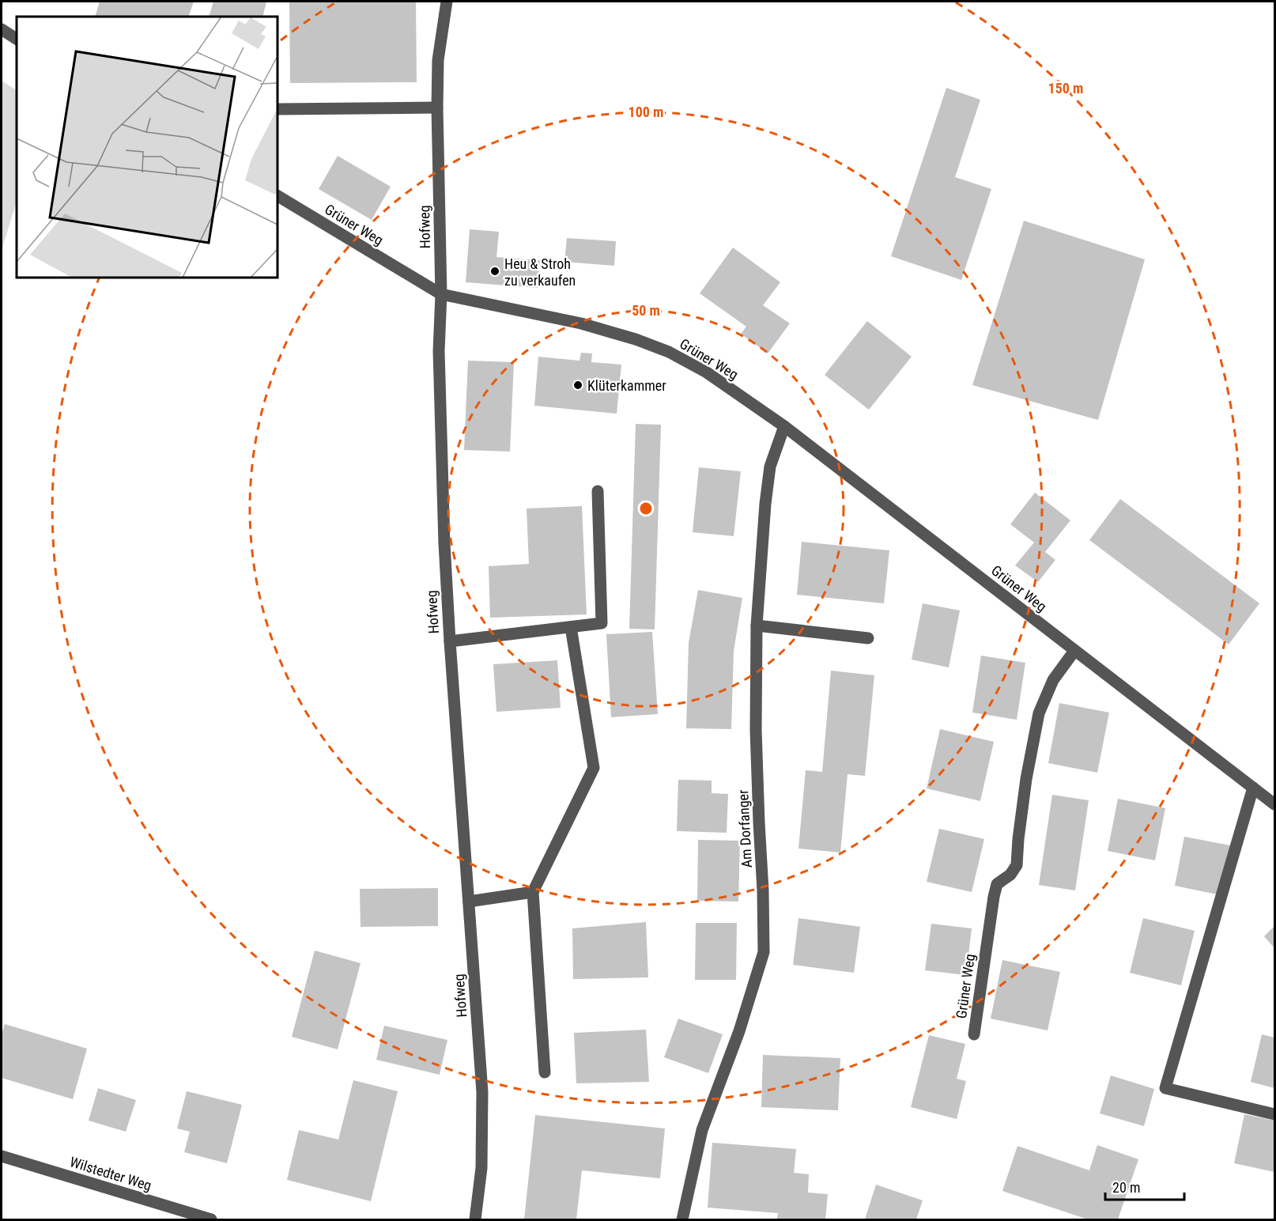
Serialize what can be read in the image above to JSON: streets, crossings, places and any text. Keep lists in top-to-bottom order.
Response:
{
  "streets": {
    "street": [
      "Grüner Weg",
      "Hofweg",
      "Am Dorfanger",
      "Wilstedter Weg"
    ]
  },
  "crossings": [
    ["Grüner Weg", "Hofweg"],
    ["Grüner Weg", "Am Dorfanger"]
  ],
  "places": ["Heu & Stroh zu verkaufen", "Klüterkammer"],
  "scale_bar": "20 m",
  "rings": ["150 m", "100 m", "50 m"]
}
